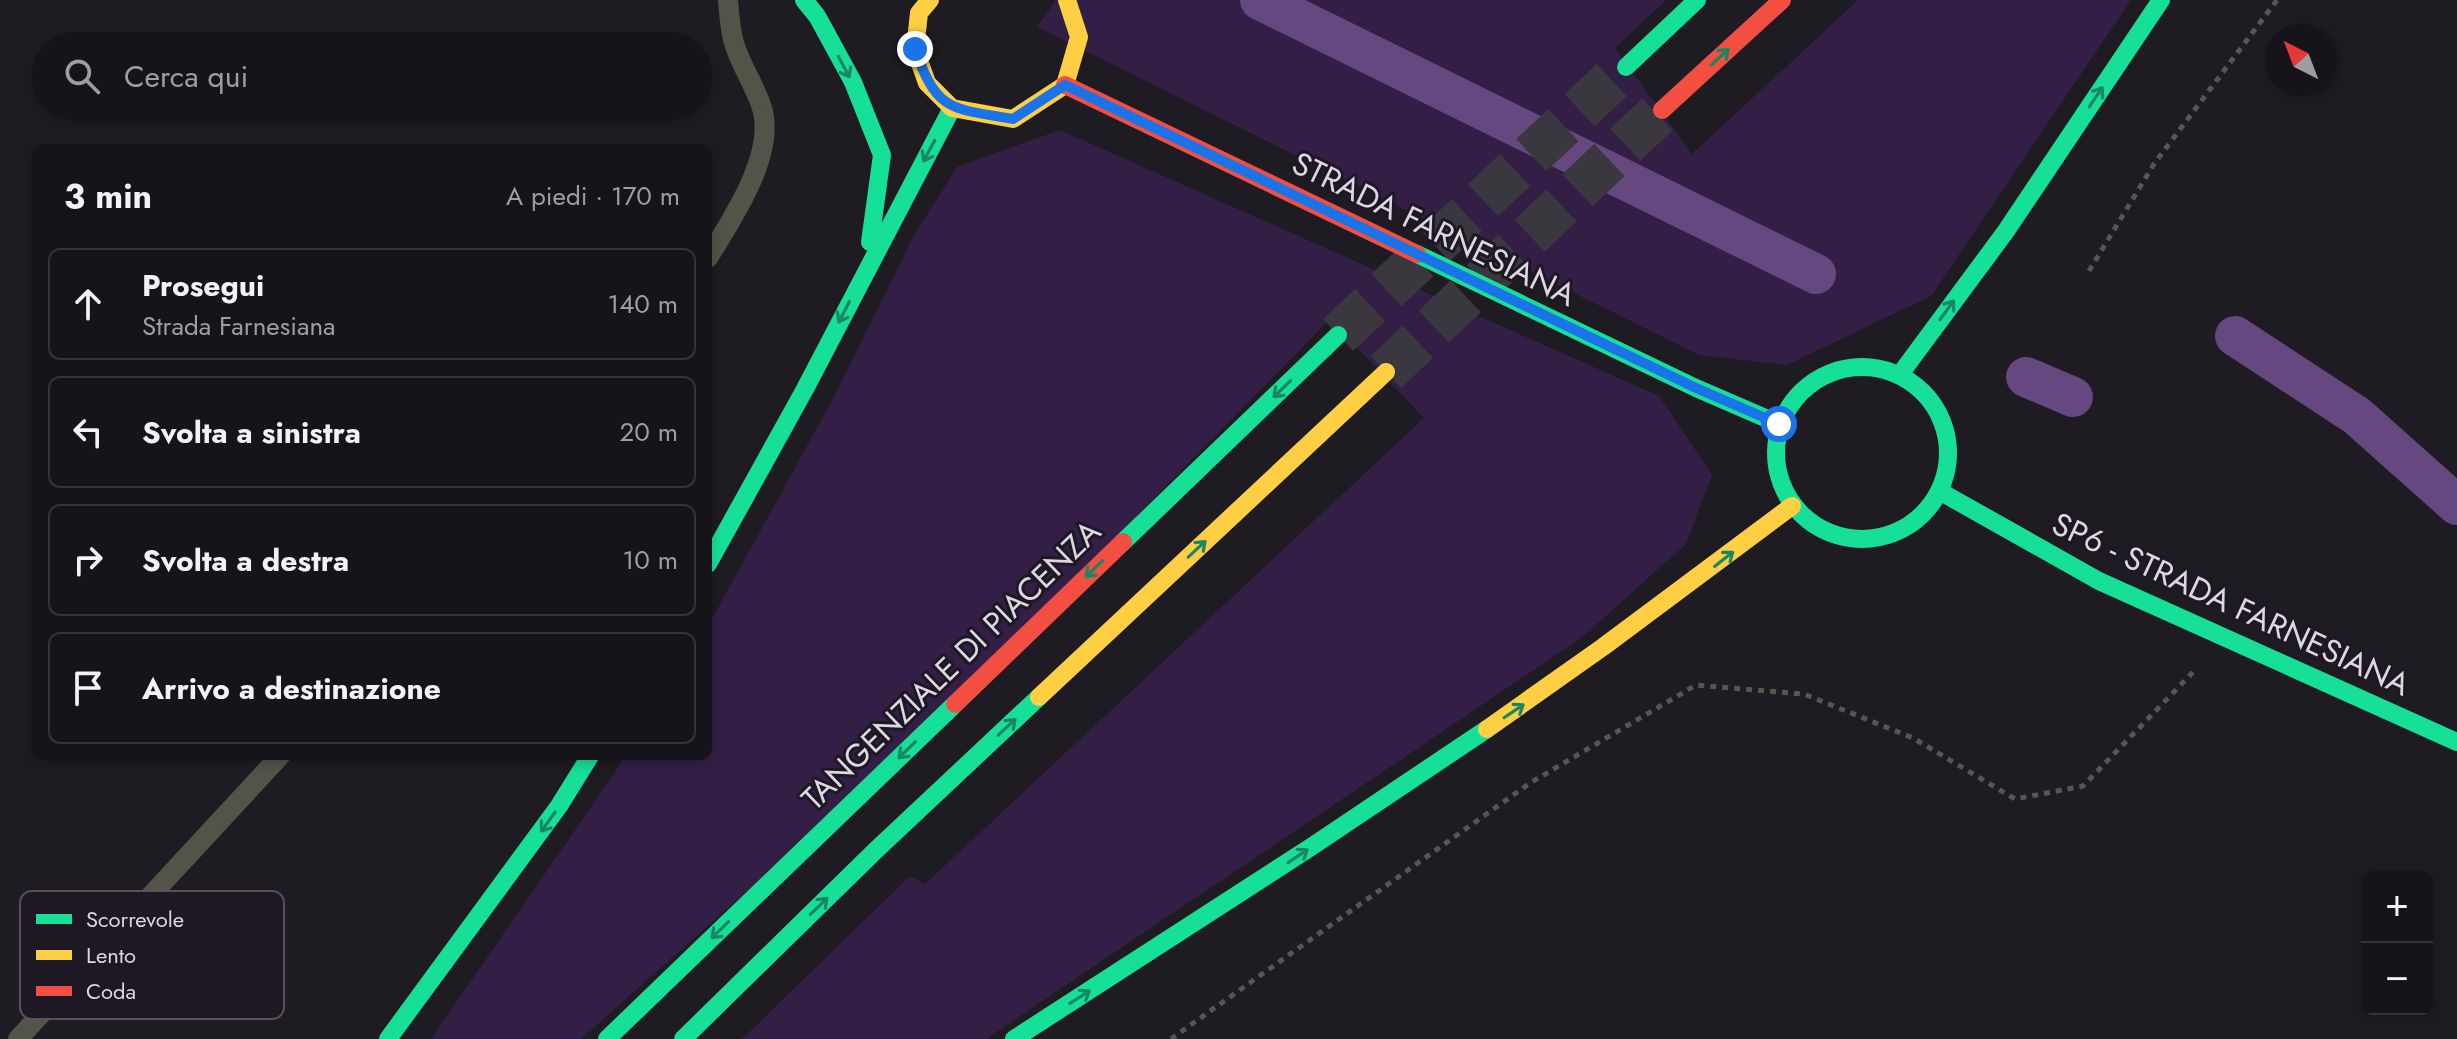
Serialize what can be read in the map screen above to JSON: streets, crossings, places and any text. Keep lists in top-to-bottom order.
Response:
{
  "streets": {
    "main road": ["STRADA FARNESIANA", "SP6 - STRADA FARNESIANA", "TANGENZIALE DI PIACENZA"]
  },
  "crossings": [
    ["STRADA FARNESIANA", "SP6 - STRADA FARNESIANA"]
  ],
  "legend": ["Scorrevole", "Lento", "Coda"],
  "north": "top left",
  "page": {
    "search": "Cerca qui",
    "heading": ["3 min", "A piedi · 170 m"],
    "list": [
      ["Prosegui", "Strada Farnesiana", "140 m"],
      ["Svolta a sinistra", "20 m"],
      ["Svolta a destra", "10 m"],
      "Arrivo a destinazione"
    ],
    "map_buttons": ["+", "−"]
  }
}
